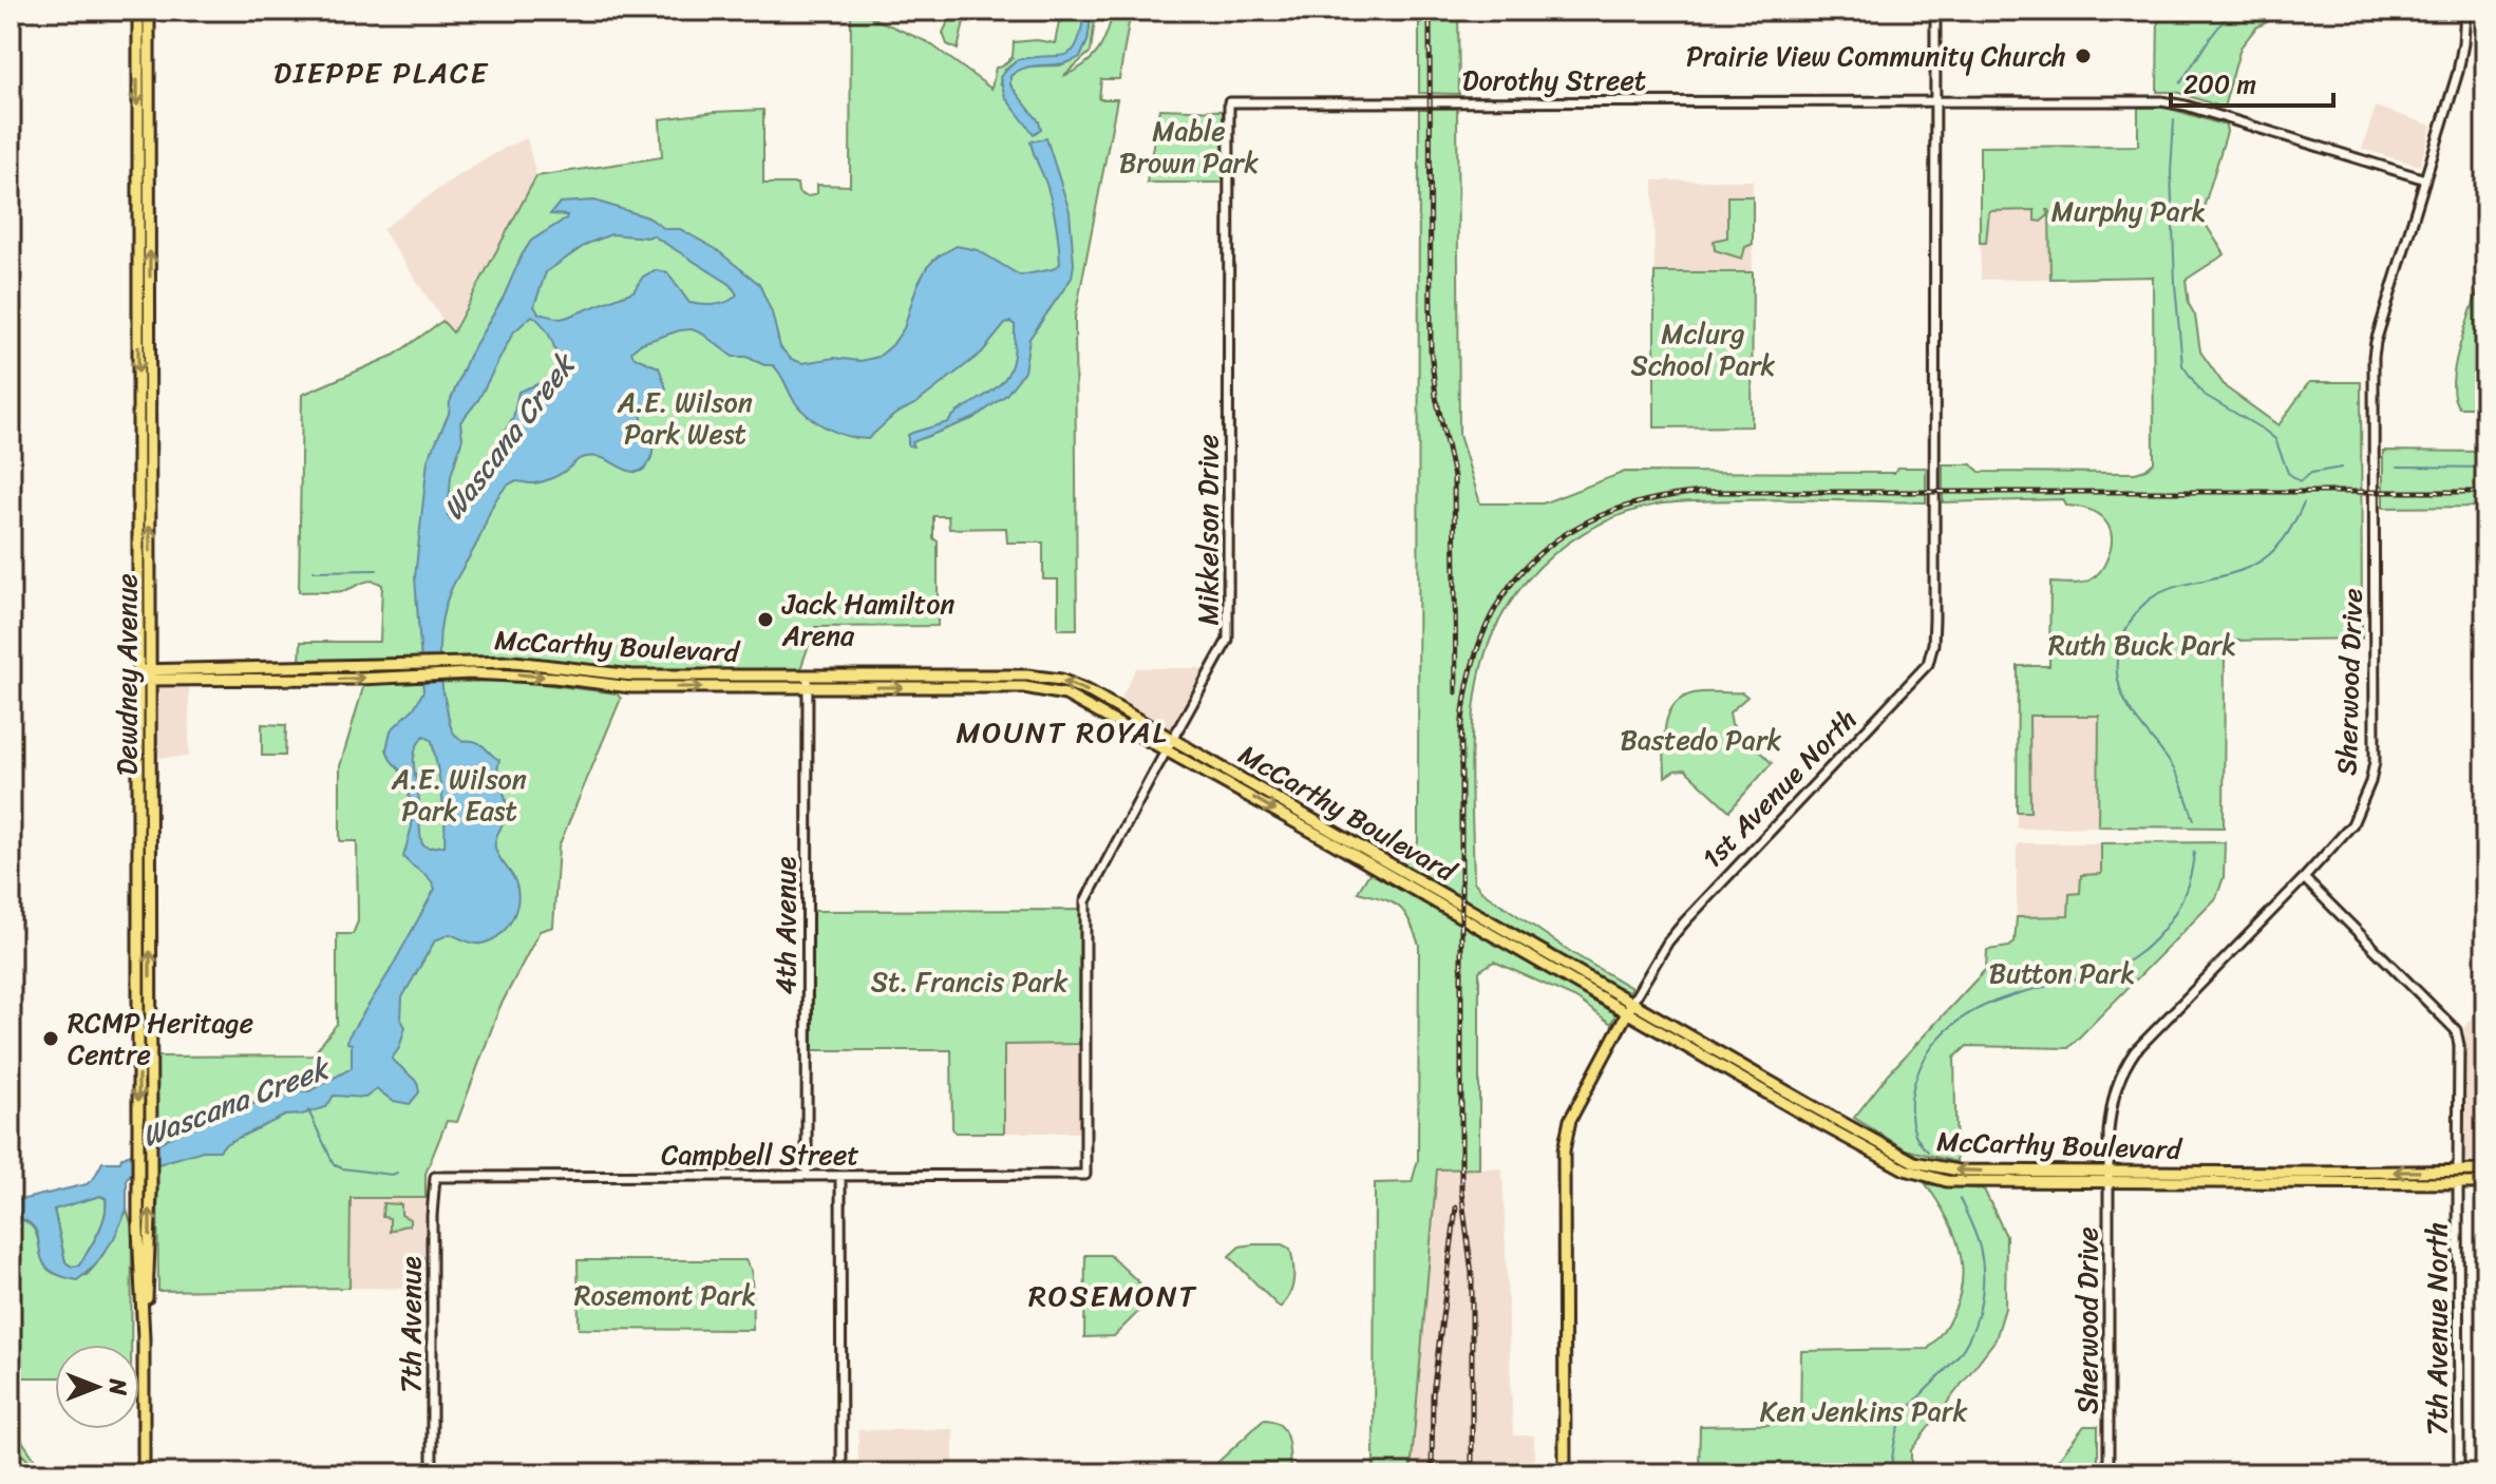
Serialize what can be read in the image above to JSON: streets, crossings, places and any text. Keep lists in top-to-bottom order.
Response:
{
  "streets": {
    "main road": ["McCarthy Boulevard", "Dewdney Avenue", "1st Avenue North"],
    "street": [
      "Dorothy Street",
      "Mikkelson Drive",
      "Sherwood Drive",
      "4th Avenue",
      "Campbell Street",
      "7th Avenue",
      "7th Avenue North"
    ]
  },
  "crossings": [
    ["Dorothy Street", "Mikkelson Drive"],
    ["Dorothy Street", "Sherwood Drive"],
    ["Dorothy Street", "1st Avenue North"],
    ["Mikkelson Drive", "McCarthy Boulevard"],
    ["Mikkelson Drive", "Campbell Street"],
    ["McCarthy Boulevard", "Dewdney Avenue"],
    ["McCarthy Boulevard", "Sherwood Drive"],
    ["McCarthy Boulevard", "1st Avenue North"],
    ["McCarthy Boulevard", "4th Avenue"],
    ["McCarthy Boulevard", "7th Avenue North"],
    ["4th Avenue", "Campbell Street"],
    ["Campbell Street", "7th Avenue"]
  ],
  "districts": ["DIEPPE PLACE", "MOUNT ROYAL", "ROSEMONT"],
  "water": ["Wascana Creek"],
  "parks": [
    "Mable Brown Park",
    "Murphy Park",
    "Mclurg School Park",
    "A.E. Wilson Park West",
    "Ruth Buck Park",
    "Bastedo Park",
    "A.E. Wilson Park East",
    "Button Park",
    "St. Francis Park",
    "Rosemont Park",
    "Ken Jenkins Park"
  ],
  "places": ["Prairie View Community Church", "Jack Hamilton Arena", "RCMP Heritage Centre"],
  "scale_bar": "200 m",
  "north": "right"
}
